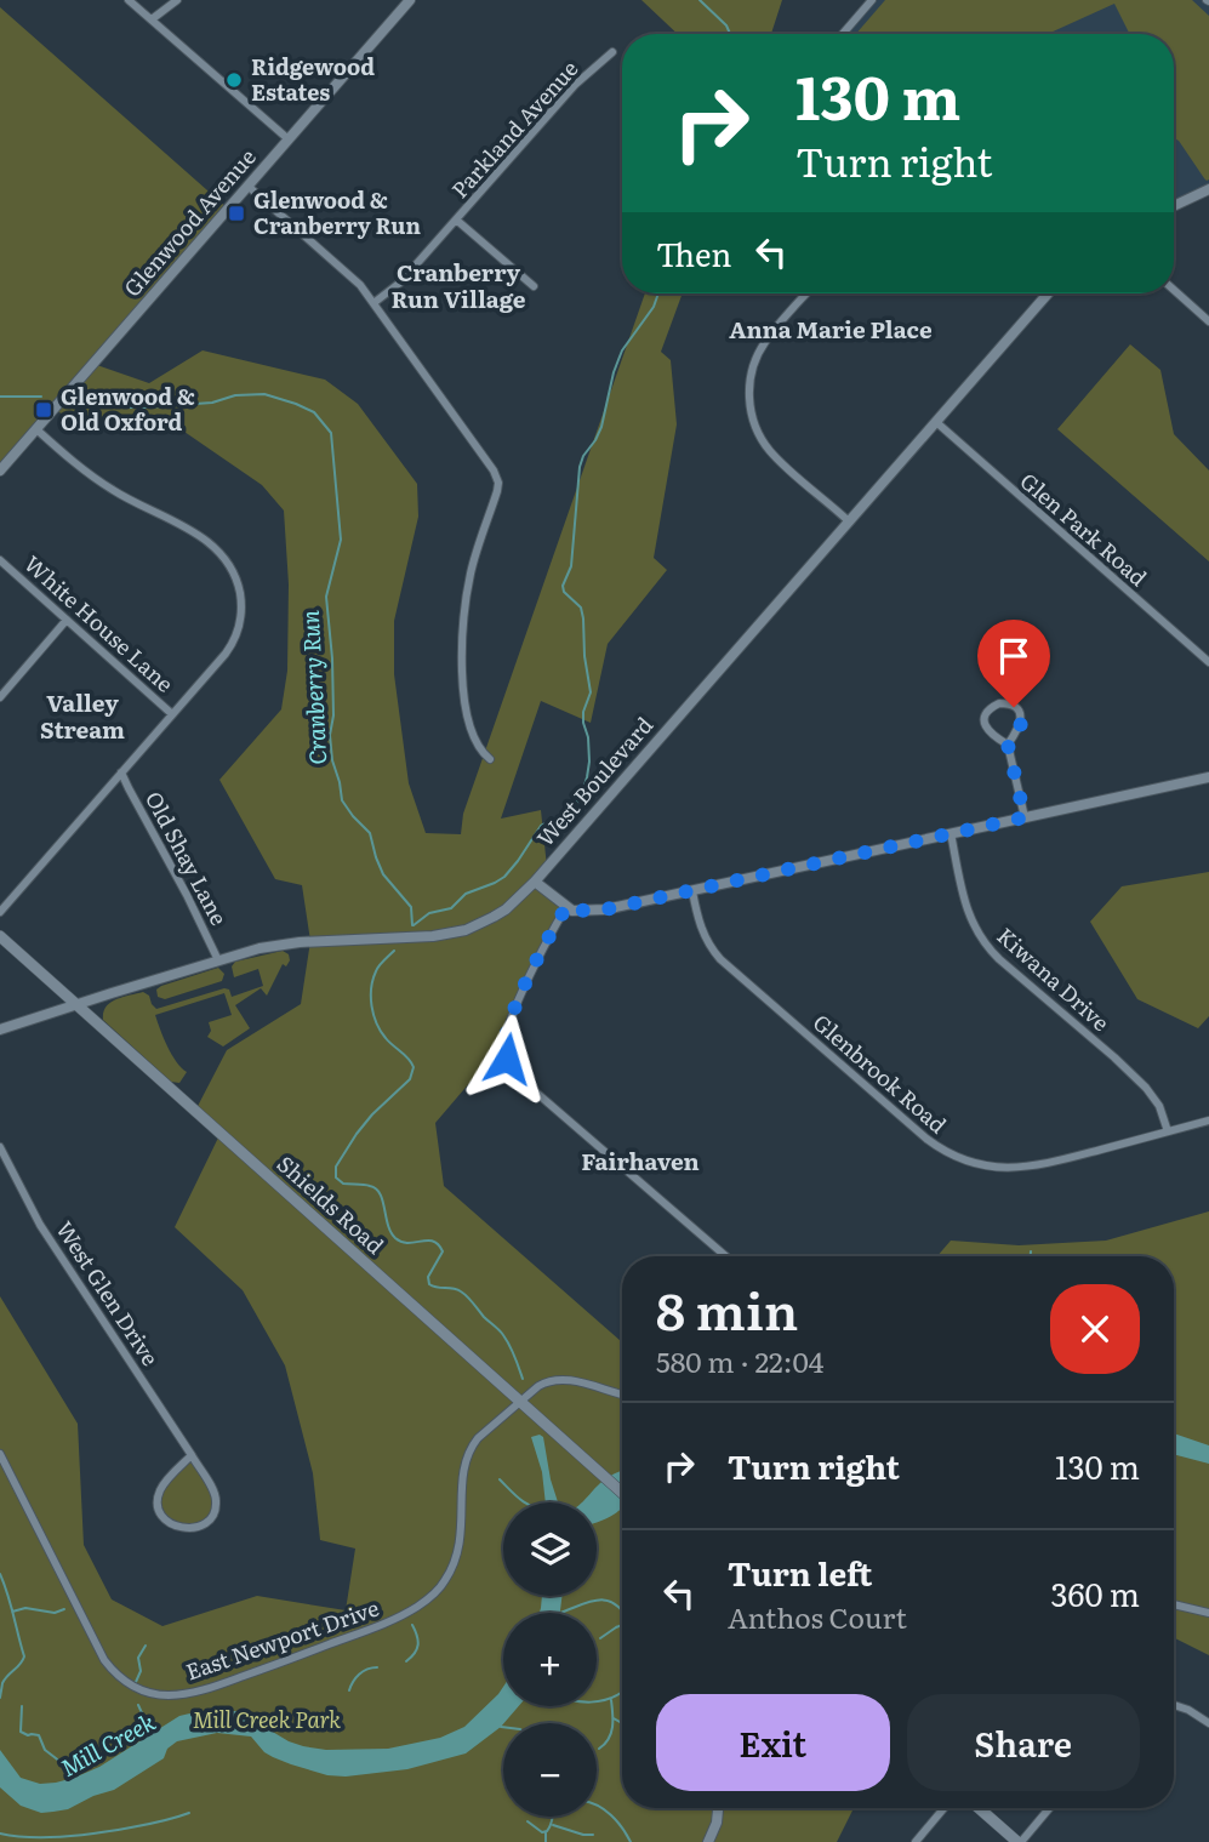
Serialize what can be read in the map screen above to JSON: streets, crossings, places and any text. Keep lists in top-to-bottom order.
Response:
{
  "streets": {
    "main road": ["Shields Road"],
    "street": [
      "Parkland Avenue",
      "Glenwood Avenue",
      "Glen Park Road",
      "White House Lane",
      "West Boulevard",
      "Old Shay Lane",
      "Kiwana Drive",
      "Glenbrook Road",
      "West Glen Drive",
      "East Newport Drive"
    ]
  },
  "crossings": [
    ["Glen Park Road", "West Boulevard"],
    ["West Boulevard", "Old Shay Lane"],
    ["West Boulevard", "Shields Road"],
    ["Kiwana Drive", "Glenbrook Road"],
    ["Shields Road", "East Newport Drive"]
  ],
  "districts": [
    "Cranberry Run Village",
    "Anna Marie Place",
    "Valley Stream",
    "Fairhaven"
  ],
  "water": ["Cranberry Run", "Mill Creek"],
  "parks": ["Mill Creek Park"],
  "places": {
    "other": ["Ridgewood Estates"],
    "transit": ["Glenwood & Cranberry Run", "Glenwood & Old Oxford"]
  },
  "page": {
    "turn": ["130 m", "Turn right"],
    "then": "Then",
    "heading": ["8 min", "580 m · 22:04"],
    "list": [
      {
        "name": "Turn right",
        "value": "130 m"
      },
      {
        "name": "Turn left",
        "note": "Anthos Court",
        "value": "360 m"
      }
    ],
    "map_buttons": ["+", "−"],
    "buttons": ["Exit", "Share"]
  }
}
